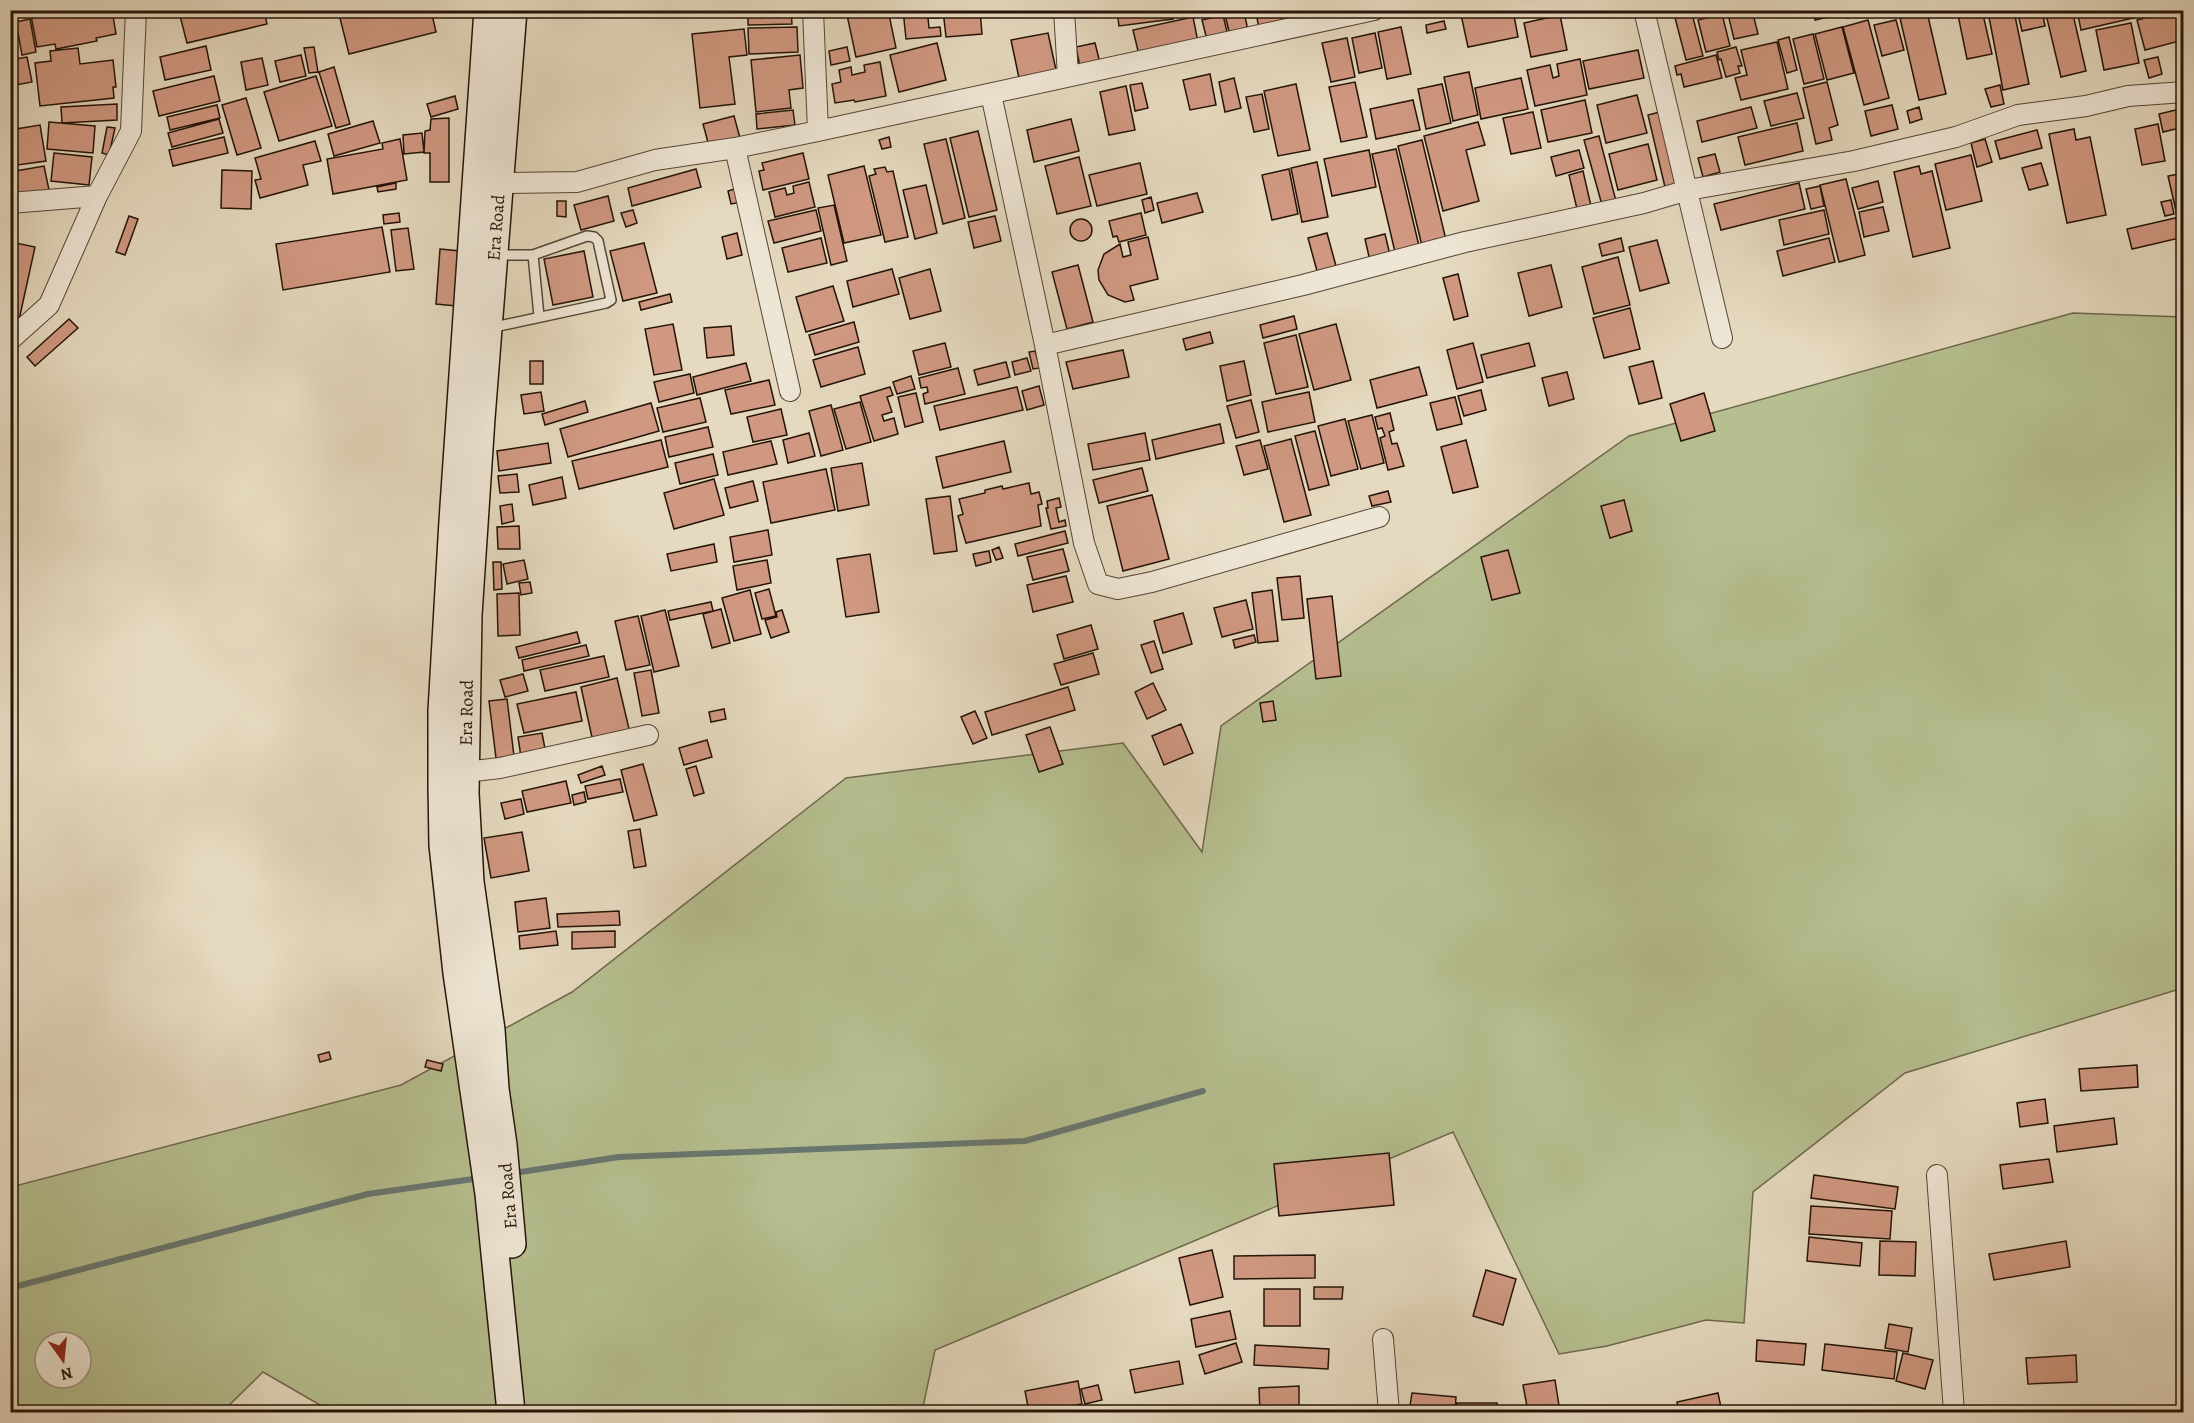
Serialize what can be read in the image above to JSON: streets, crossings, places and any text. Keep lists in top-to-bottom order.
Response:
{
  "streets": {
    "main road": ["Era Road"]
  },
  "north": "bottom"
}
